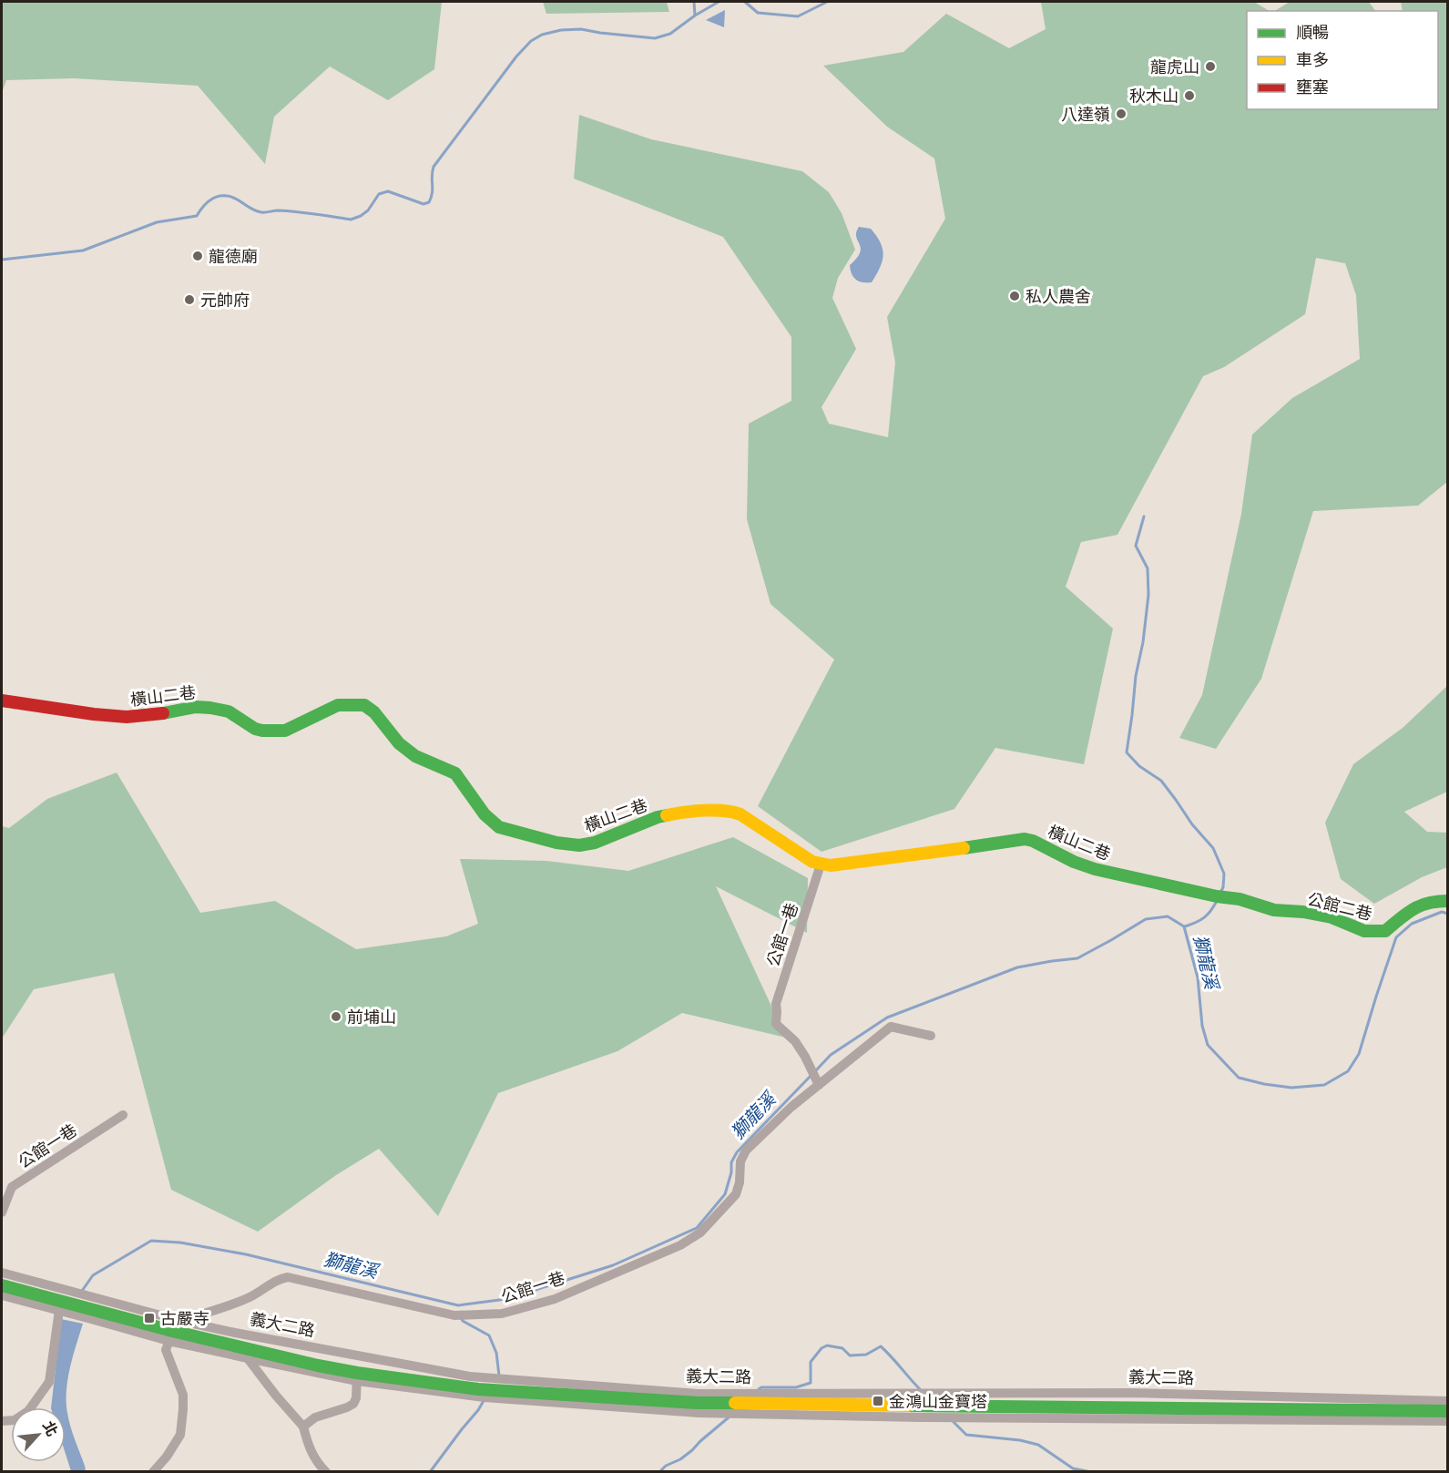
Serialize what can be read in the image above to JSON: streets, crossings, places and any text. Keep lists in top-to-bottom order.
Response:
{
  "streets": {
    "street": [
      "橫山二巷",
      "公館二巷",
      "公館一巷",
      "義大二路"
    ]
  },
  "crossings": [
    ["橫山二巷", "公館二巷"],
    ["橫山二巷", "公館一巷"],
    ["公館一巷", "義大二路"]
  ],
  "water": ["獅龍溪"],
  "places": {
    "other": [
      "龍虎山",
      "秋木山",
      "八達嶺",
      "龍德廟",
      "私人農舍",
      "元帥府",
      "前埔山"
    ],
    "transit": ["古嚴寺", "金鴻山金寶塔"]
  },
  "legend": ["順暢", "車多", "壅塞"],
  "north": "top right"
}
